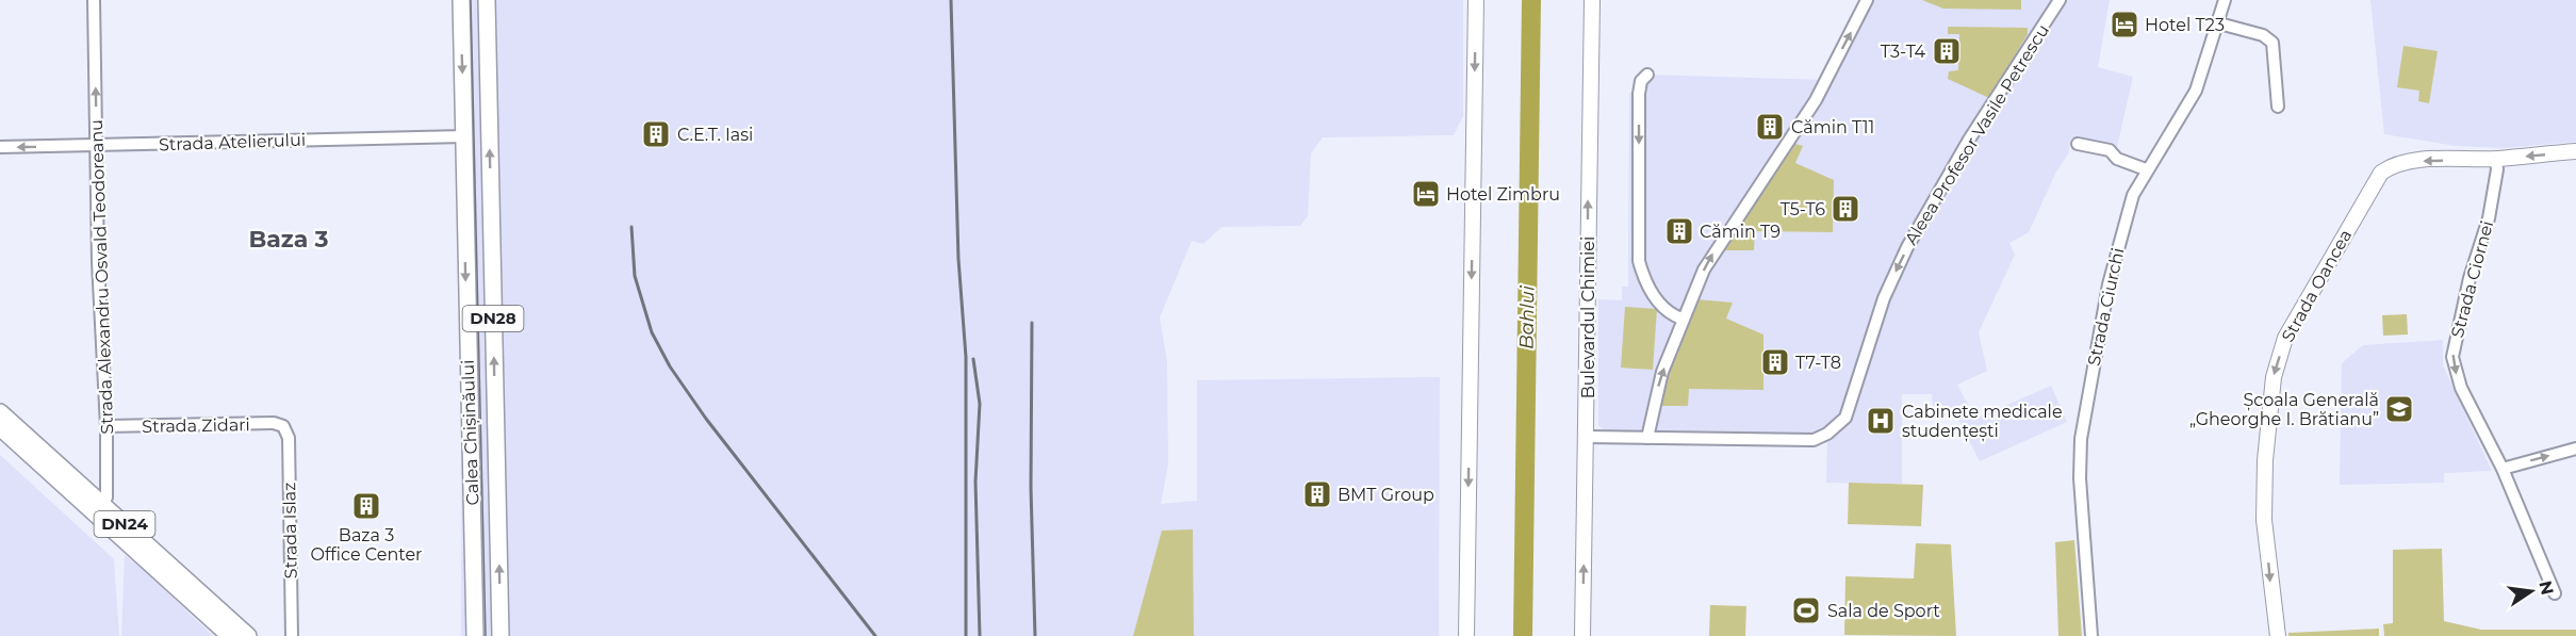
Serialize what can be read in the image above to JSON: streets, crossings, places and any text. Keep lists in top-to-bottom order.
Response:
{
  "streets": {
    "main road": [
      "Strada Oancea",
      "Bulevardul Chimiei",
      "DN28",
      "Calea Chișinăului",
      "DN24"
    ],
    "street": [
      "Aleea Profesor Vasile Petrescu",
      "Strada Atelierului",
      "Strada Alexandru Osvald Teodoreanu",
      "Strada Ciornei",
      "Strada Ciurchi",
      "Strada Zidari",
      "Strada Islaz"
    ]
  },
  "crossings": [
    ["Aleea Profesor Vasile Petrescu", "Bulevardul Chimiei"],
    ["Strada Atelierului", "Strada Alexandru Osvald Teodoreanu"],
    ["Strada Atelierului", "Calea Chișinăului"],
    ["Strada Alexandru Osvald Teodoreanu", "Strada Zidari"],
    ["Strada Alexandru Osvald Teodoreanu", "DN24"],
    ["Strada Ciornei", "Strada Oancea"],
    ["Strada Zidari", "Strada Islaz"]
  ],
  "one_way": ["Aleea Profesor Vasile Petrescu", "Strada Ciornei", "Strada Oancea"],
  "districts": ["Baza 3"],
  "water": ["Bahlui"],
  "places": {
    "hotel": ["Hotel T23", "Hotel Zimbru"],
    "building": [
      "T3-T4",
      "Cămin T11",
      "C.E.T. Iasi",
      "T5-T6",
      "Cămin T9",
      "T7-T8",
      "BMT Group",
      "Baza 3 Office Center"
    ],
    "school or university": ["Școala Generală „Gheorghe I. Brătianu”"],
    "hospital": ["Cabinete medicale studențești"],
    "sports": ["Sala de Sport"]
  },
  "north": "right"
}
